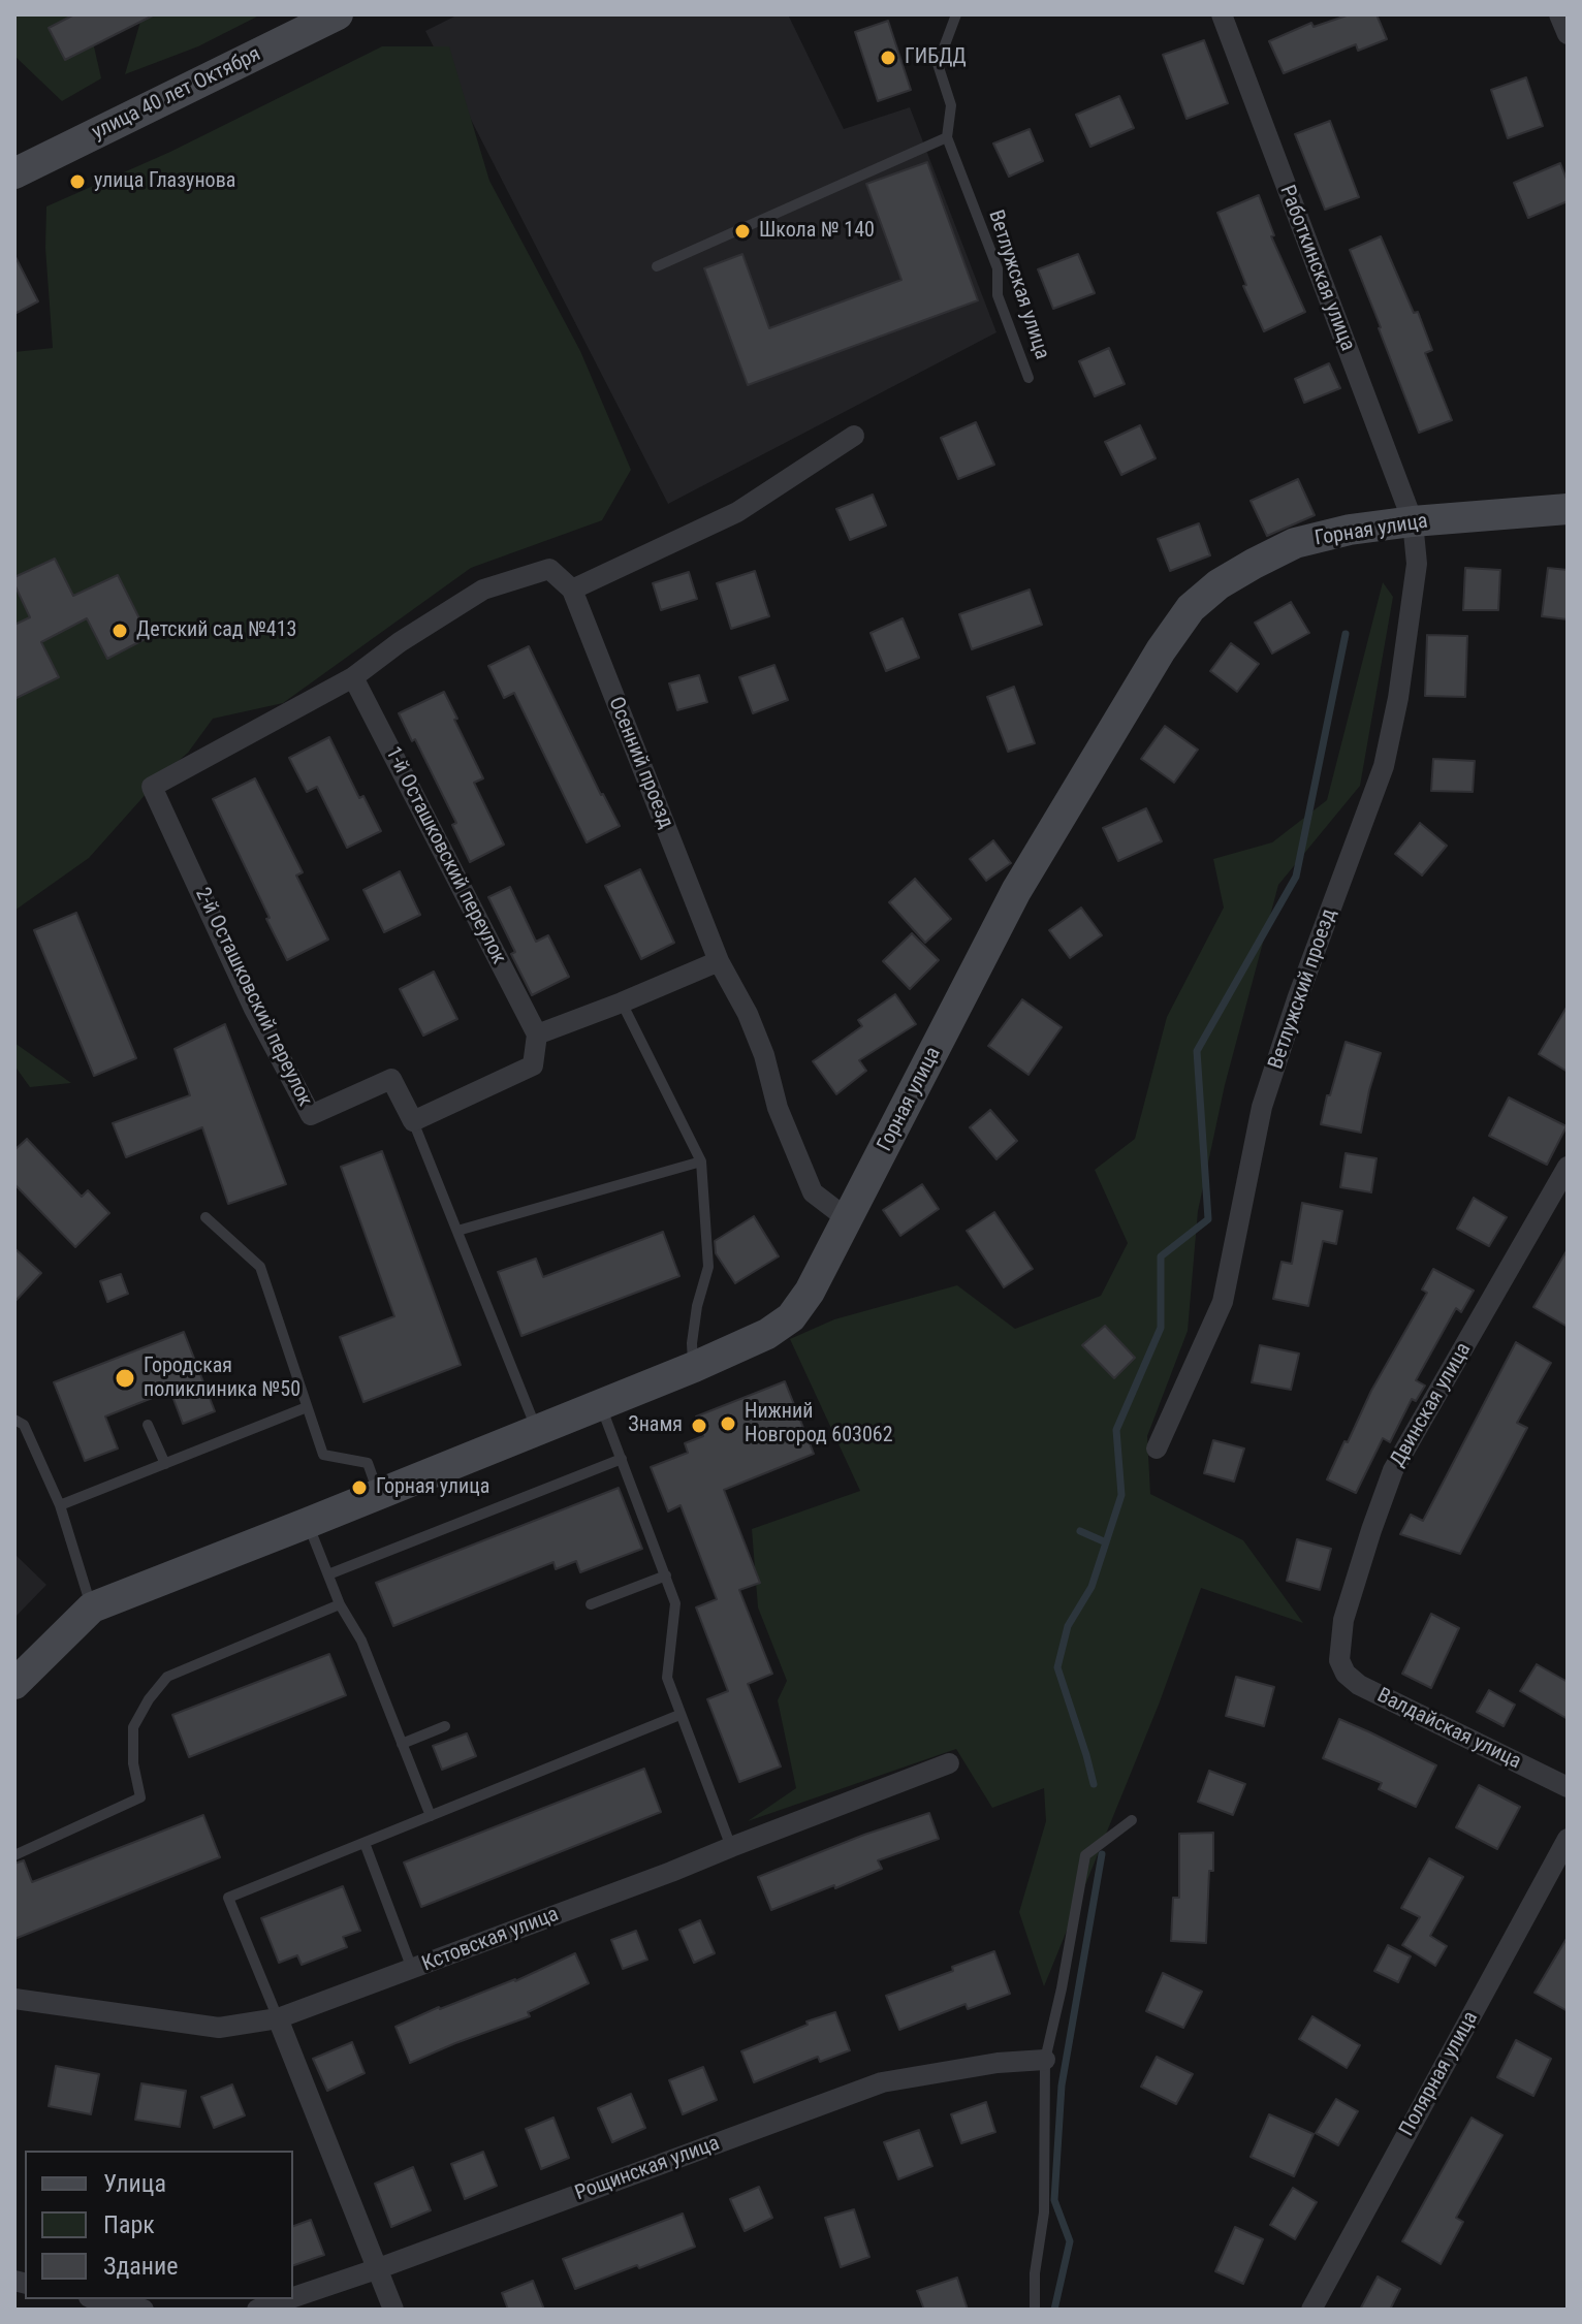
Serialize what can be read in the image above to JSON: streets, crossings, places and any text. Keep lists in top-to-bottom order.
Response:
{
  "streets": {
    "main road": ["улица 40 лет Октября", "Горная улица"],
    "street": [
      "Работкинская улица",
      "Осенний проезд",
      "1-й Осташковский переулок",
      "Ветлужский проезд",
      "2-й Осташковский переулок",
      "Двинская улица",
      "Валдайская улица",
      "Кстовская улица",
      "Полярная улица",
      "Рощинская улица"
    ],
    "lane": ["Ветлужская улица"]
  },
  "crossings": [
    ["Работкинская улица", "Горная улица"],
    ["Работкинская улица", "Ветлужский проезд"],
    ["Горная улица", "Осенний проезд"],
    ["Горная улица", "Ветлужский проезд"],
    ["1-й Осташковский переулок", "2-й Осташковский переулок"],
    ["Двинская улица", "Валдайская улица"]
  ],
  "places": [
    "ГИБДД",
    "улица Глазунова",
    "Школа № 140",
    "Детский сад №413",
    "Городская поликлиника №50",
    "Нижний Новгород 603062",
    "Знамя",
    "Горная улица"
  ],
  "legend": ["Улица", "Парк", "Здание"]
}
